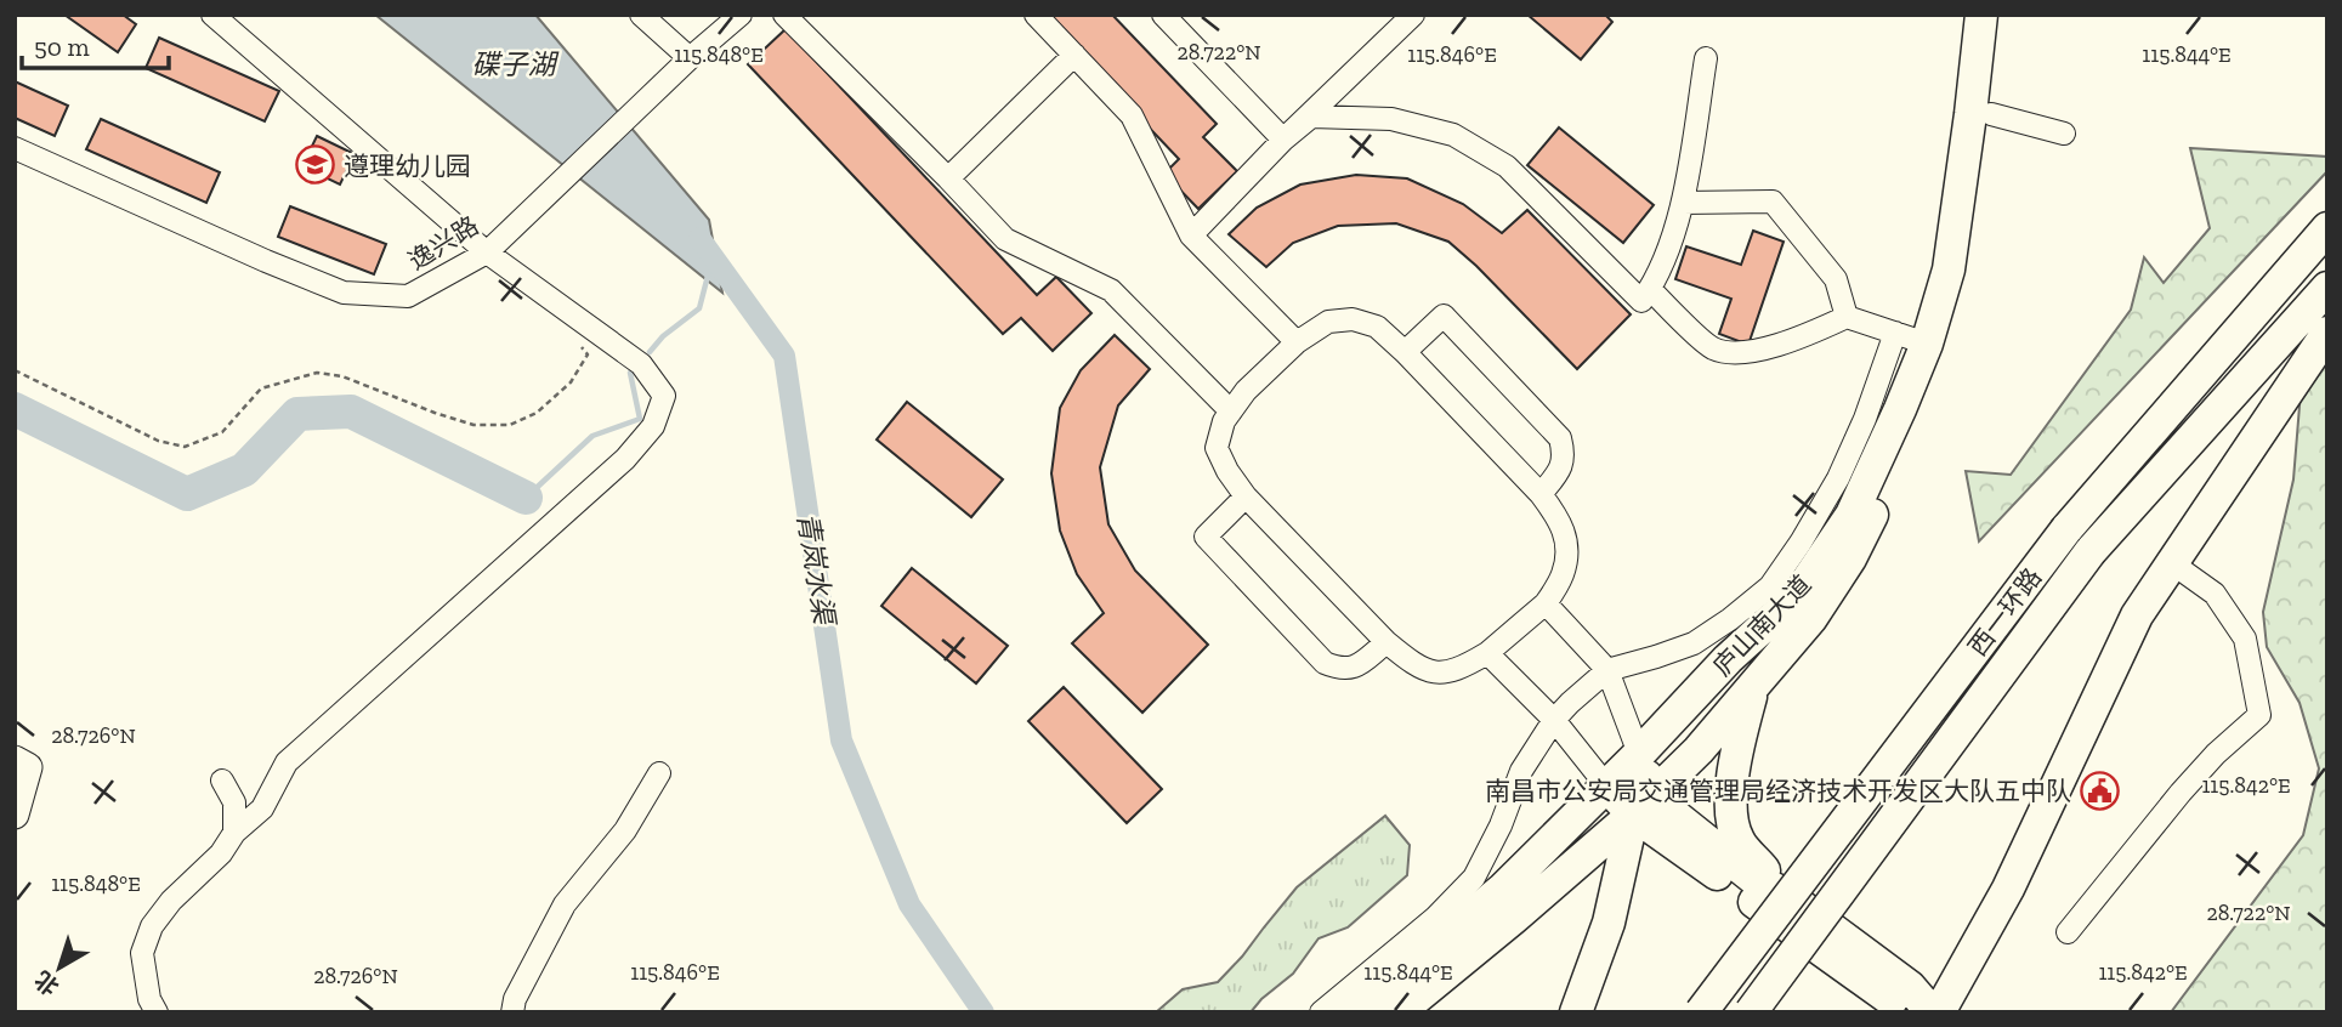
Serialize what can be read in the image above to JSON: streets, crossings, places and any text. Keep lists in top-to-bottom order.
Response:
{
  "streets": {
    "highway": ["西一环路", "庐山南大道"],
    "street": ["逸兴路"]
  },
  "water": ["碟子湖", "青岚水渠"],
  "places": {
    "school or university": ["遵理幼儿园"],
    "public building": ["南昌市公安局交通管理局经济技术开发区大队五中队"]
  },
  "scale_bar": "50 m",
  "north": "bottom left",
  "coordinates": [
    "28.722°N",
    "115.848°E",
    "115.846°E",
    "115.844°E",
    "28.726°N",
    "115.842°E"
  ]
}
